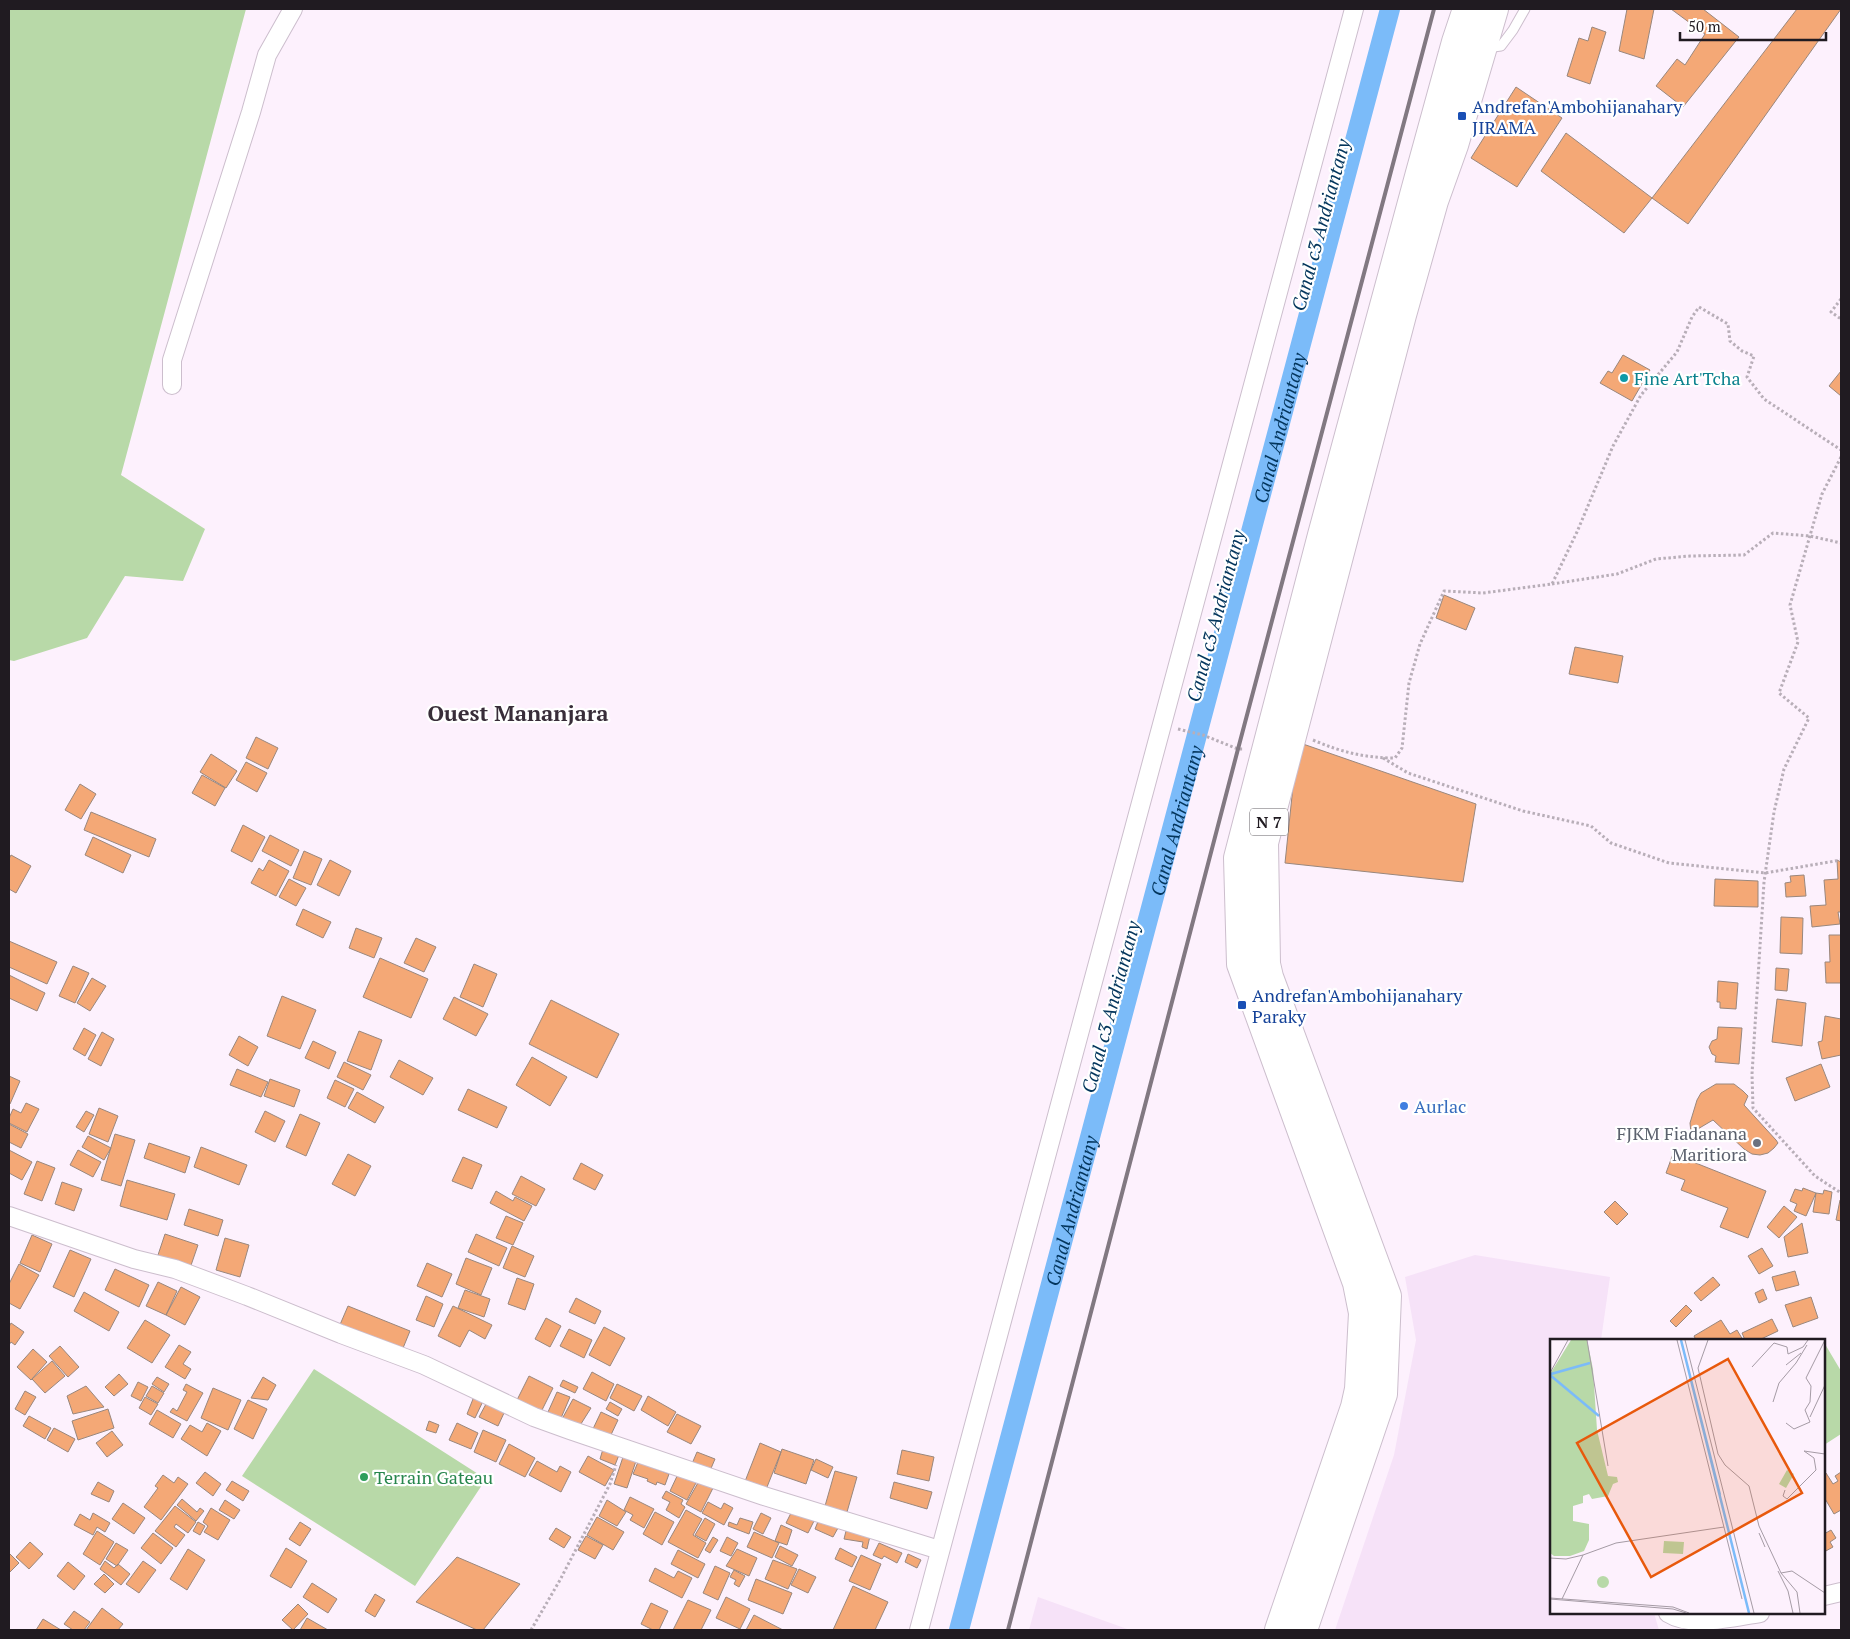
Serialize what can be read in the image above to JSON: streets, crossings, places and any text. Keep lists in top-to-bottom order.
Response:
{
  "streets": {
    "main road": ["N 7"]
  },
  "districts": ["Ouest Mananjara"],
  "water": ["Canal c3 Andriantany", "Canal Andriantany"],
  "places": {
    "transit": ["Andrefan'Ambohijanahary JIRAMA", "Andrefan'Ambohijanahary Paraky"],
    "other": [
      "Fine Art'Tcha",
      "Aurlac",
      "FJKM Fiadanana Maritiora",
      "Terrain Gateau"
    ]
  },
  "scale_bar": "50 m"
}
